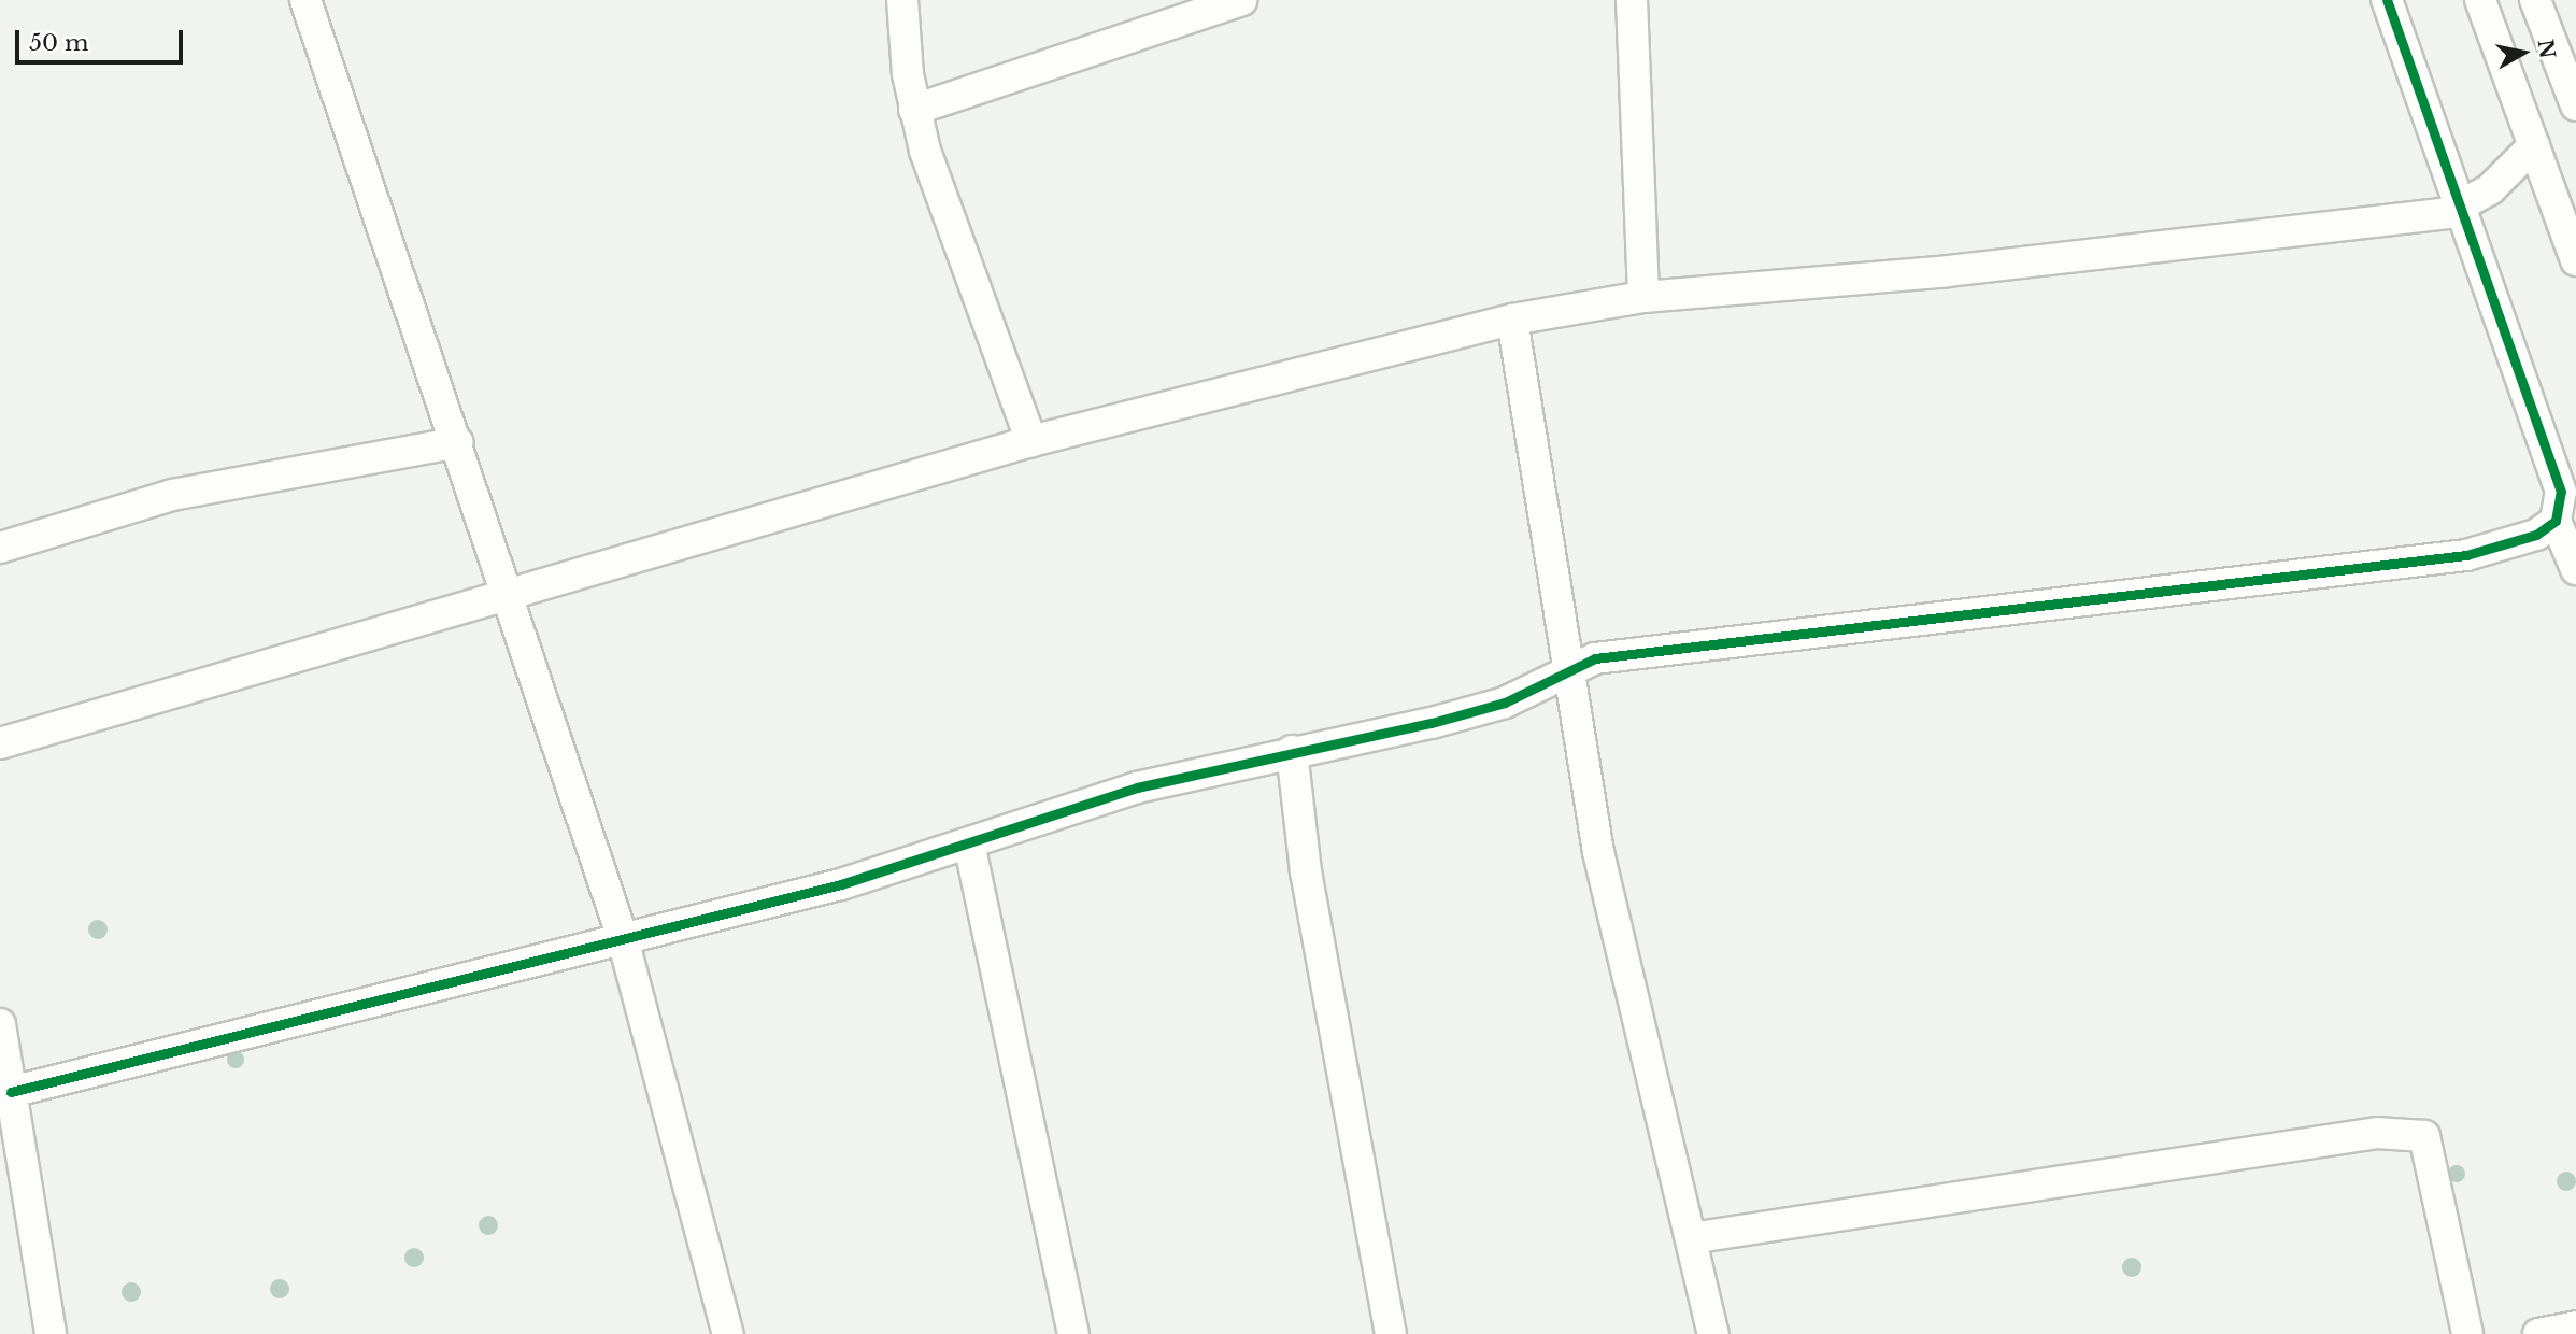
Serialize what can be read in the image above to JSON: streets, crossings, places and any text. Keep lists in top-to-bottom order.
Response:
{
  "scale_bar": "50 m",
  "north": "right"
}
